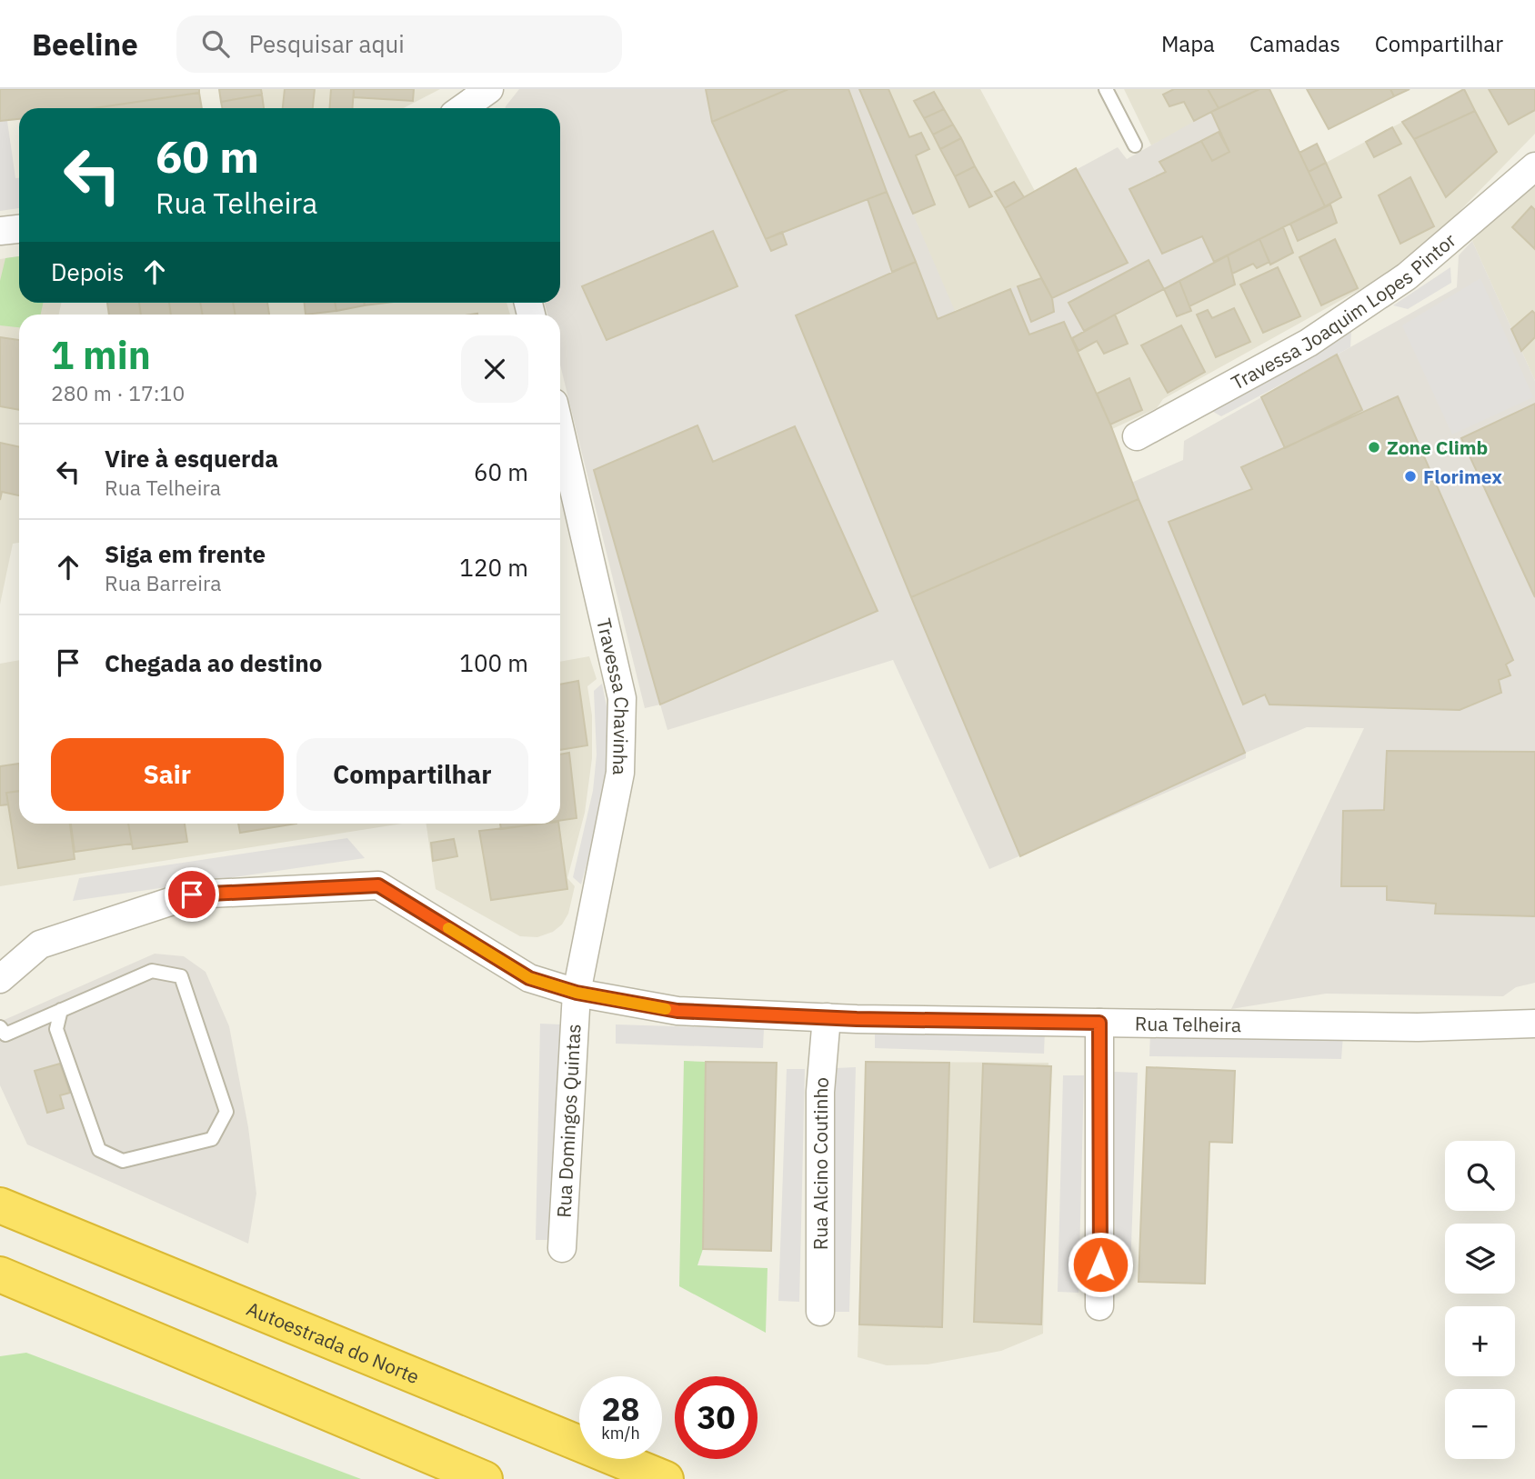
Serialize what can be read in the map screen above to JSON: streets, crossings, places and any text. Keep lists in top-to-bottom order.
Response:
{
  "streets": {
    "highway": ["Autoestrada do Norte"],
    "street": [
      "Travessa Joaquim Lopes Pintor",
      "Travessa Chavinha",
      "Rua Telheira",
      "Rua Domingos Quintas",
      "Rua Alcino Coutinho"
    ]
  },
  "crossings": [
    ["Travessa Chavinha", "Rua Telheira"],
    ["Travessa Chavinha", "Rua Domingos Quintas"],
    ["Rua Telheira", "Rua Domingos Quintas"],
    ["Rua Telheira", "Rua Alcino Coutinho"]
  ],
  "places": ["Zone Climb", "Florimex"],
  "page": {
    "header": "Beeline",
    "search": "Pesquisar aqui",
    "nav": ["Mapa", "Camadas", "Compartilhar"],
    "turn": ["60 m", "Rua Telheira"],
    "then": "Depois",
    "heading": ["1 min", "280 m · 17:10"],
    "list": [
      {
        "name": "Vire à esquerda",
        "note": "Rua Telheira",
        "value": "60 m"
      },
      {
        "name": "Siga em frente",
        "note": "Rua Barreira",
        "value": "120 m"
      },
      {
        "name": "Chegada ao destino",
        "value": "100 m"
      }
    ],
    "buttons": ["Sair", "Compartilhar"],
    "map_buttons": ["+", "−"],
    "speed": "28 km/h",
    "limit": "30"
  }
}
